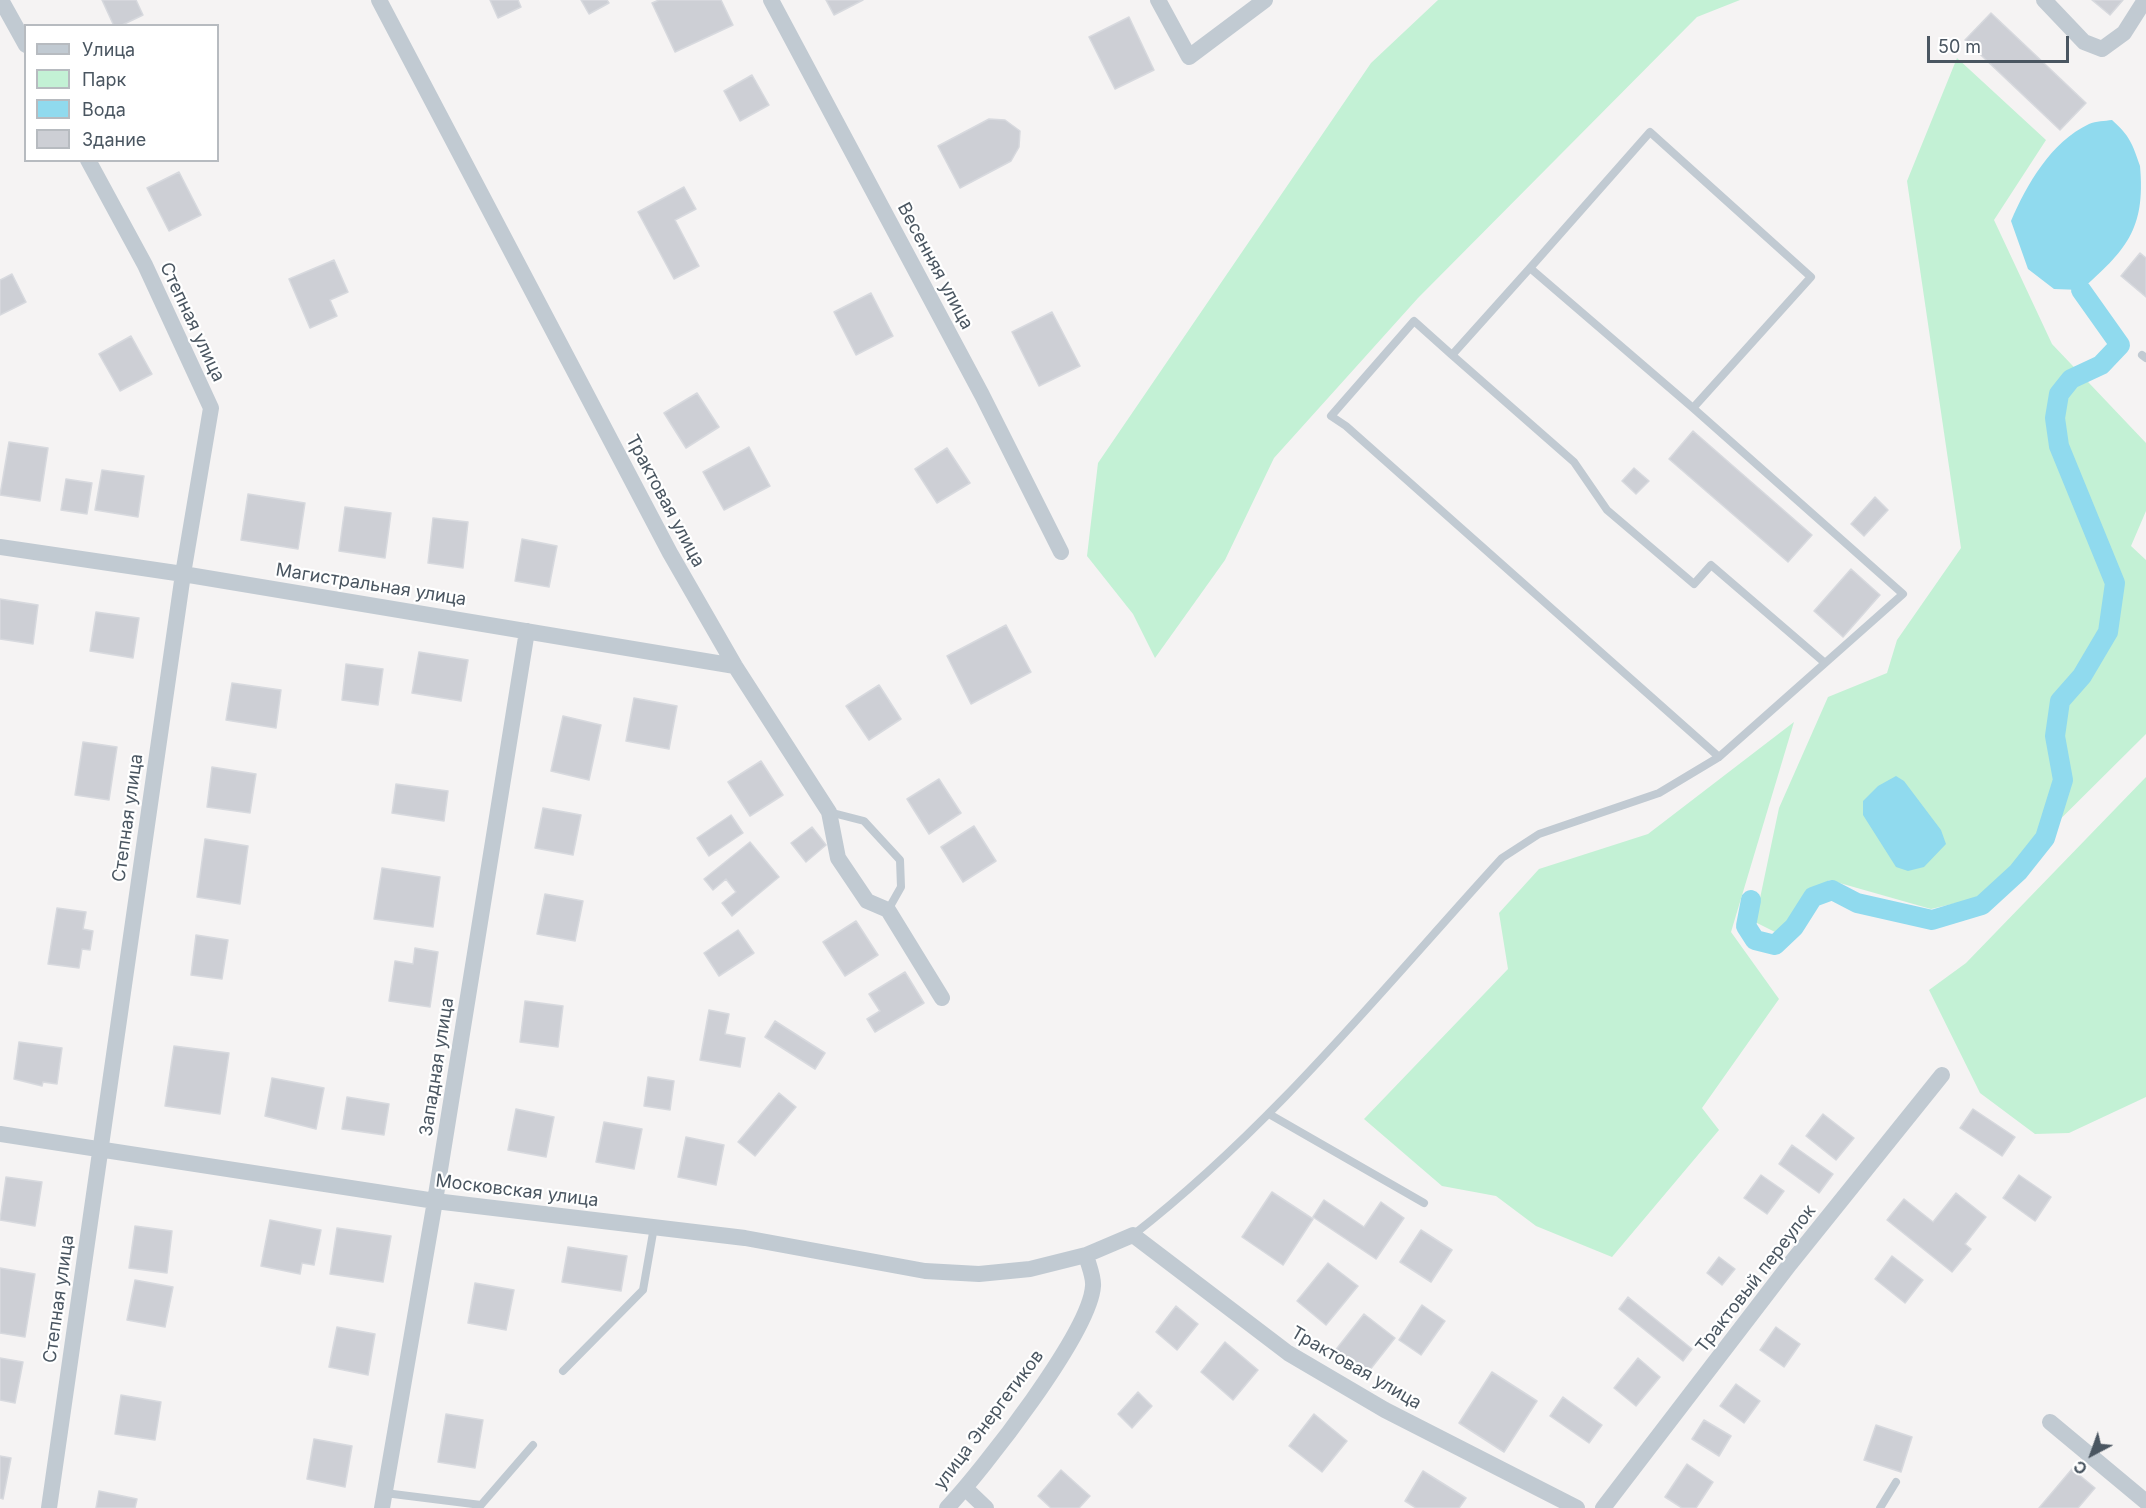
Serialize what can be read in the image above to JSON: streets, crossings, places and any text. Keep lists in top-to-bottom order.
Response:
{
  "streets": {
    "street": [
      "Весенняя улица",
      "Степная улица",
      "Трактовая улица",
      "Магистральная улица",
      "Западная улица",
      "Московская улица",
      "Трактовый переулок",
      "улица Энергетиков"
    ]
  },
  "crossings": [
    ["Степная улица", "Магистральная улица"],
    ["Степная улица", "Московская улица"],
    ["Трактовая улица", "Магистральная улица"],
    ["Трактовая улица", "Московская улица"],
    ["Магистральная улица", "Западная улица"],
    ["Западная улица", "Московская улица"],
    ["Московская улица", "улица Энергетиков"]
  ],
  "legend": [
    "Улица",
    "Парк",
    "Вода",
    "Здание"
  ],
  "scale_bar": "50 m",
  "north": "bottom left"
}
